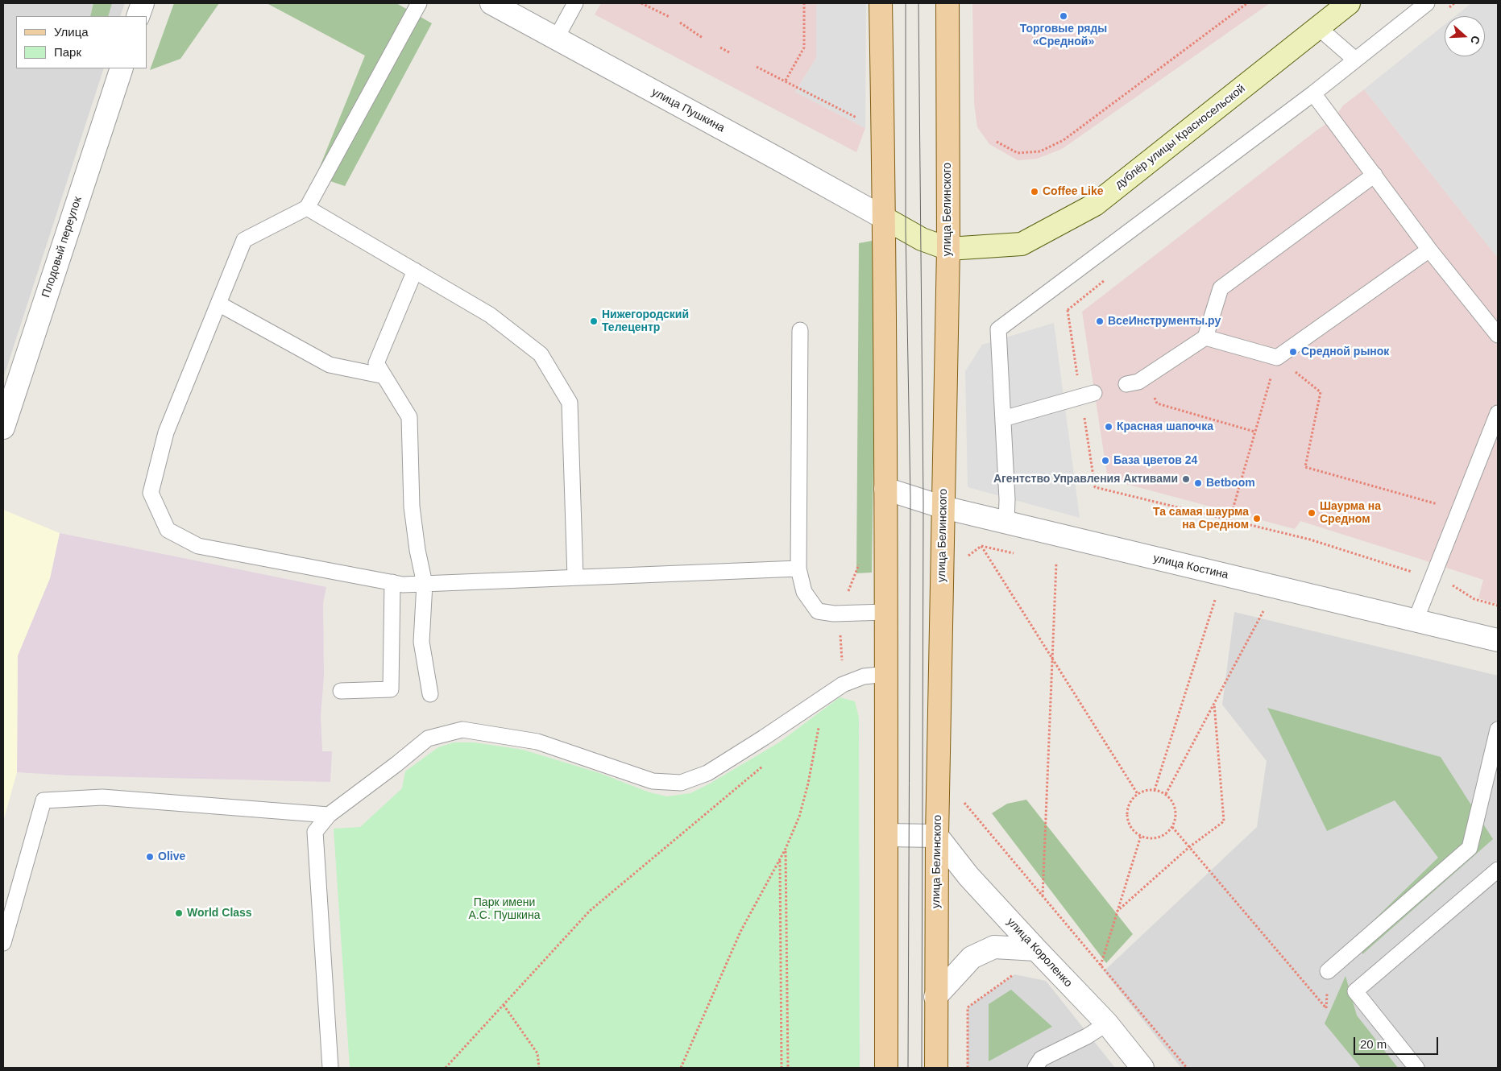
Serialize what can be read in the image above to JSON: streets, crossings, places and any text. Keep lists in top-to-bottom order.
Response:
{
  "streets": {
    "main road": ["дублёр улицы Красносельской", "улица Белинского"],
    "street": [
      "улица Пушкина",
      "Плодовый переулок",
      "улица Костина",
      "улица Короленко"
    ]
  },
  "crossings": [
    ["улица Пушкина", "дублёр улицы Красносельской"],
    ["дублёр улицы Красносельской", "улица Белинского"],
    ["улица Белинского", "улица Костина"],
    ["улица Белинского", "улица Короленко"]
  ],
  "parks": ["Парк имени А.С. Пушкина"],
  "places": [
    "Торговые ряды «Средной»",
    "Coffee Like",
    "Нижегородский Телецентр",
    "ВсеИнструменты.ру",
    "Средной рынок",
    "Красная шапочка",
    "База цветов 24",
    "Агентство Управления Активами",
    "Betboom",
    "Шаурма на Средном",
    "Та самая шаурма на Средном",
    "Olive",
    "World Class"
  ],
  "legend": ["Улица", "Парк"],
  "scale_bar": "20 m",
  "north": "right"
}
